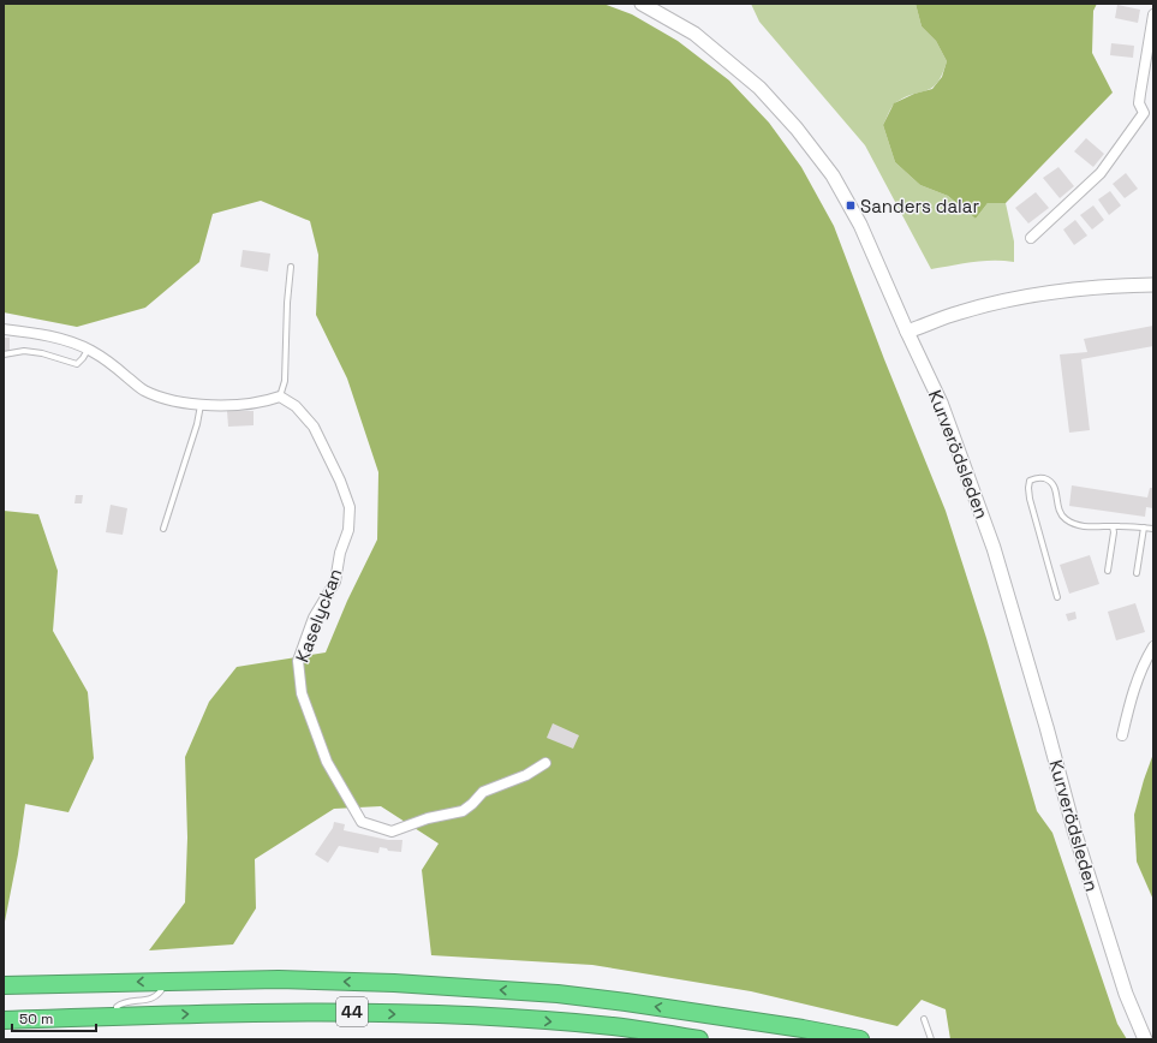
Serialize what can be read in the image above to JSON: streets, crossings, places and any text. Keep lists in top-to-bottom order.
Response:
{
  "streets": {
    "highway": ["44"],
    "main road": ["Kurverödsleden"],
    "street": ["Kaselyckan"]
  },
  "places": {
    "transit": ["Sanders dalar"]
  },
  "scale_bar": "50 m"
}
